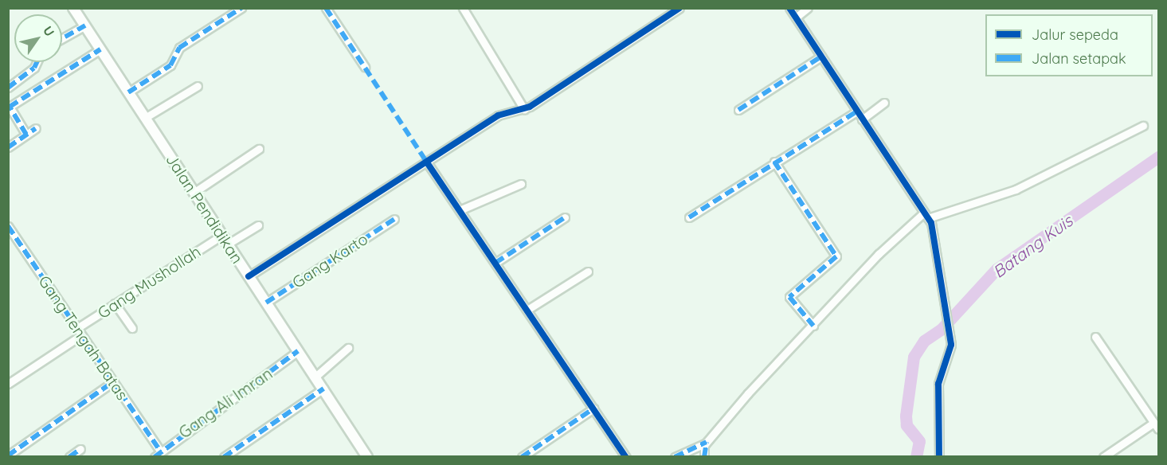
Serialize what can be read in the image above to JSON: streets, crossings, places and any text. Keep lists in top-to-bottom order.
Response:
{
  "streets": {
    "main road": ["Jalan Pendidikan"],
    "street": [
      "Gang Karto",
      "Gang Mushollah",
      "Gang Tengah Batas",
      "Gang Ali Imran"
    ]
  },
  "crossings": [
    ["Jalan Pendidikan", "Gang Karto"],
    ["Jalan Pendidikan", "Gang Mushollah"],
    ["Jalan Pendidikan", "Gang Ali Imran"],
    ["Gang Mushollah", "Gang Tengah Batas"],
    ["Gang Tengah Batas", "Gang Ali Imran"]
  ],
  "water": ["Batang Kuis"],
  "legend": ["Jalur sepeda", "Jalan setapak"],
  "north": "top right"
}
